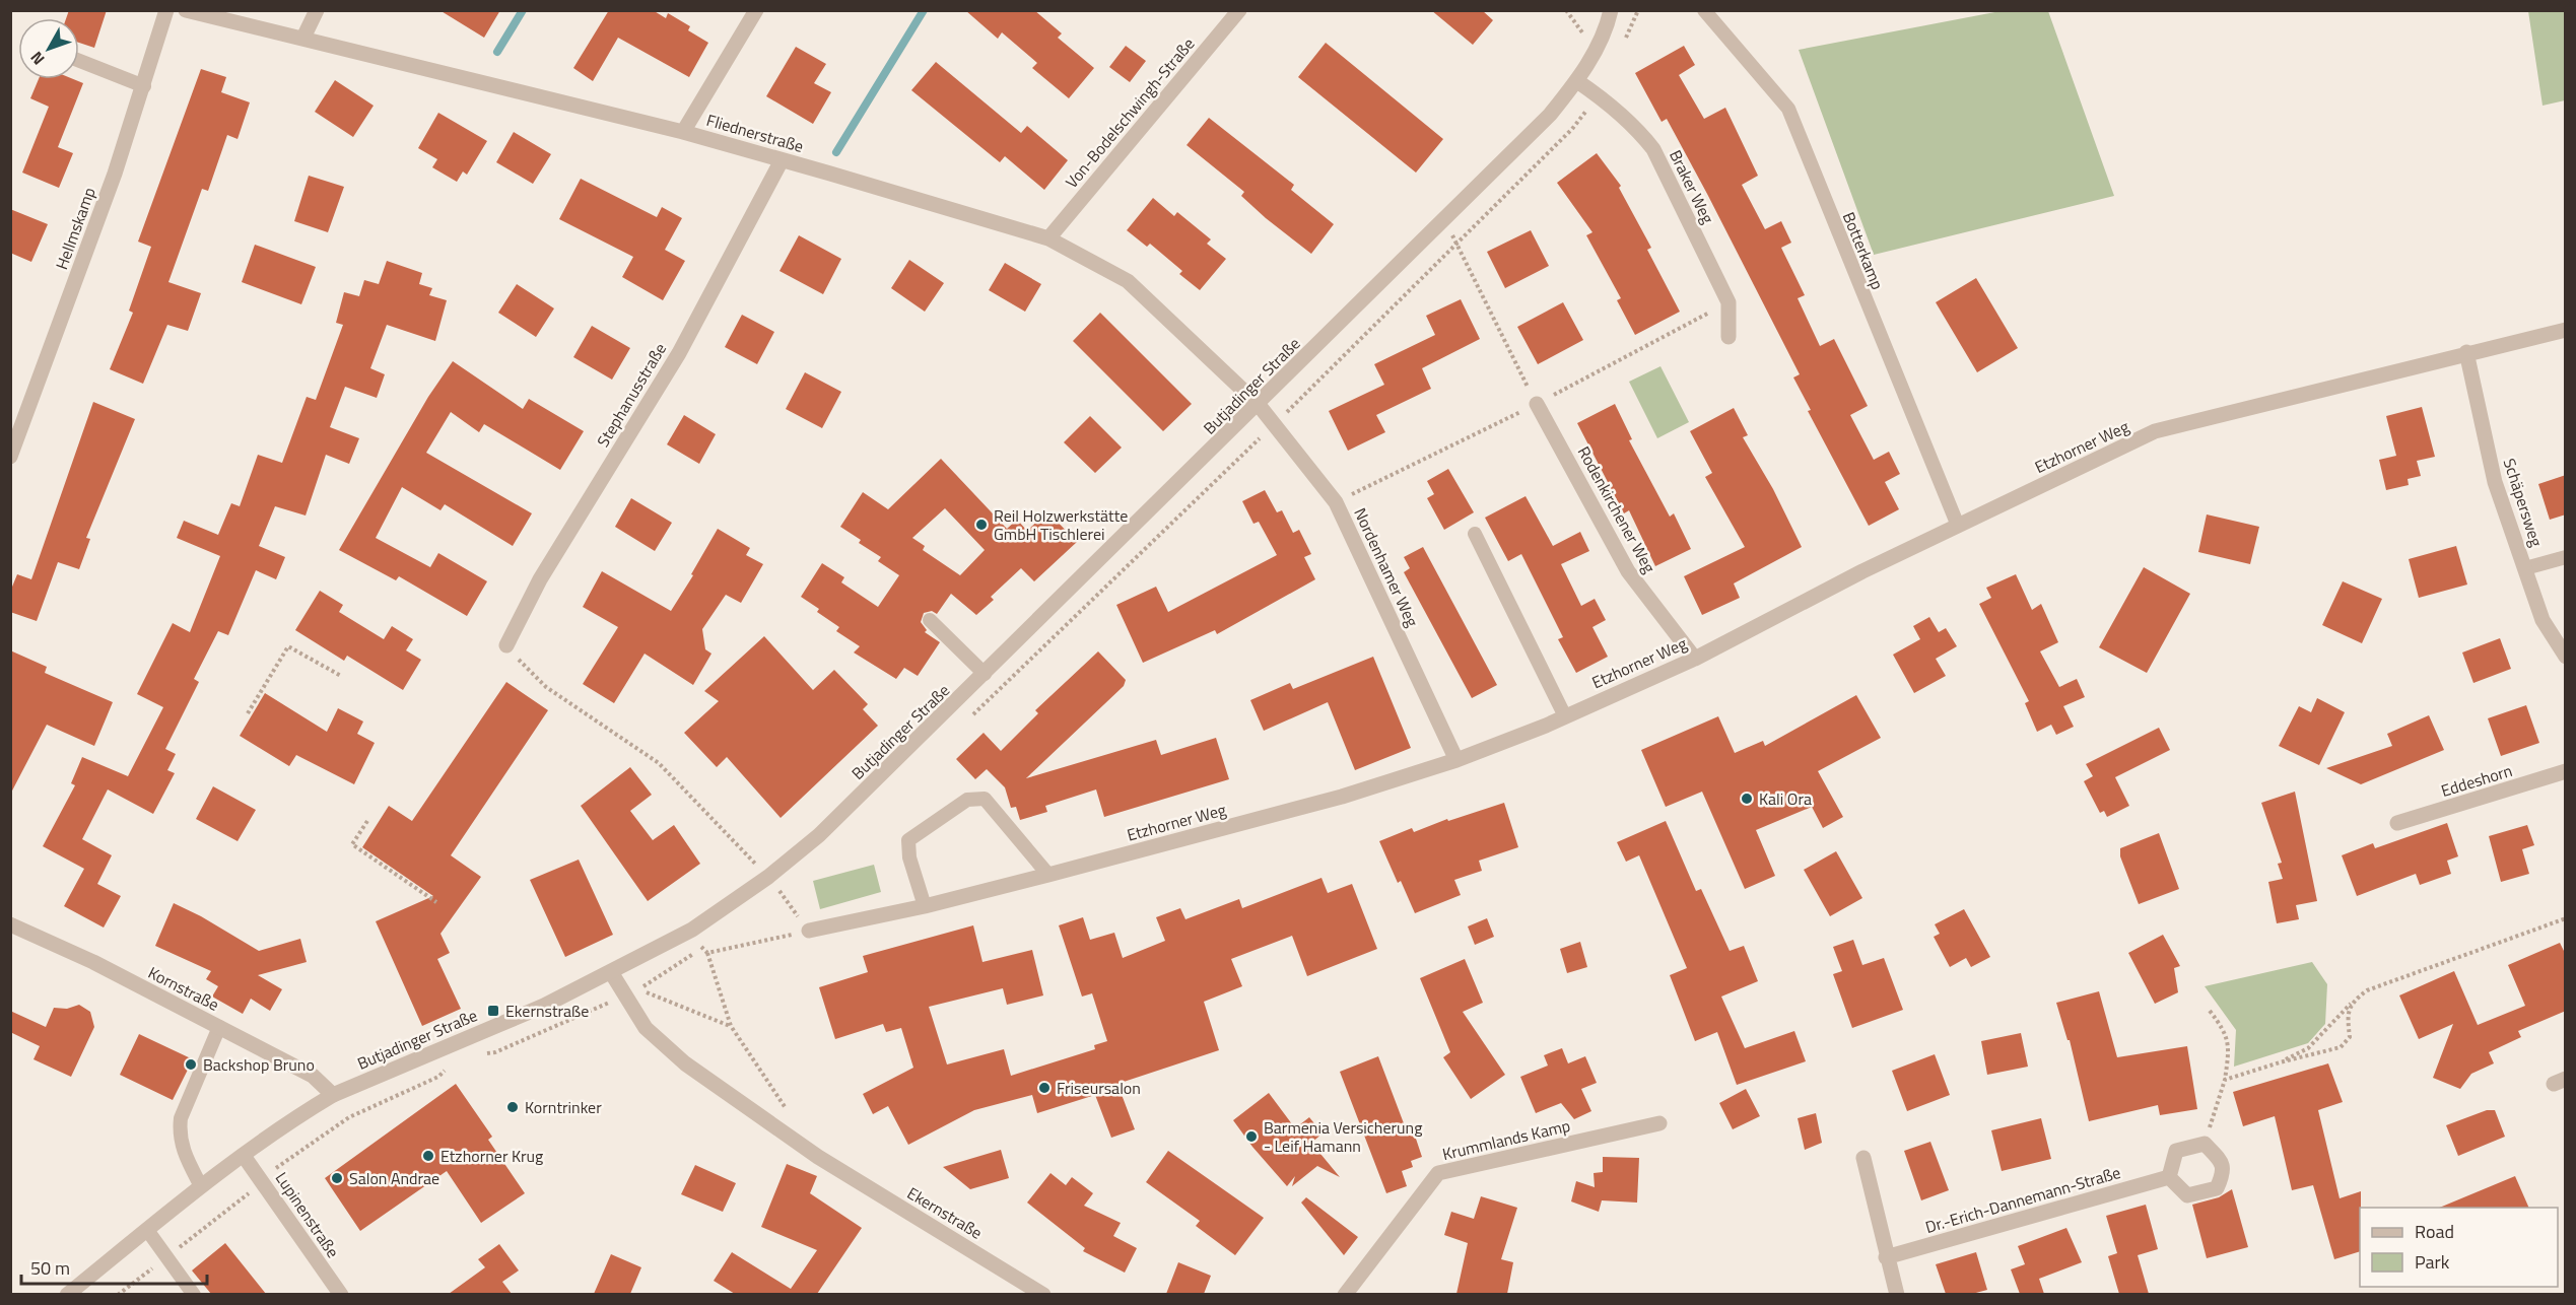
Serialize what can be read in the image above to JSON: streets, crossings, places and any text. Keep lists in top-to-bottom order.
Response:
{
  "streets": {
    "street": [
      "Von-Bodelschwingh-Straße",
      "Fliednerstraße",
      "Braker Weg",
      "Hellmskamp",
      "Butjadinger Straße",
      "Stephanusstraße",
      "Etzhorner Weg",
      "Schäpersweg",
      "Rodenkirchener Weg",
      "Nordenhamer Weg",
      "Eddeshorn",
      "Kornstraße",
      "Krummlands Kamp",
      "Dr.-Erich-Dannemann-Straße",
      "Ekernstraße",
      "Lupinenstraße"
    ],
    "lane": ["Botterkamp"]
  },
  "crossings": [
    ["Von-Bodelschwingh-Straße", "Fliednerstraße"],
    ["Fliednerstraße", "Butjadinger Straße"],
    ["Fliednerstraße", "Stephanusstraße"],
    ["Fliednerstraße", "Nordenhamer Weg"],
    ["Braker Weg", "Butjadinger Straße"],
    ["Botterkamp", "Etzhorner Weg"],
    ["Butjadinger Straße", "Nordenhamer Weg"],
    ["Butjadinger Straße", "Kornstraße"],
    ["Butjadinger Straße", "Ekernstraße"],
    ["Butjadinger Straße", "Lupinenstraße"],
    ["Etzhorner Weg", "Schäpersweg"],
    ["Etzhorner Weg", "Rodenkirchener Weg"],
    ["Etzhorner Weg", "Nordenhamer Weg"]
  ],
  "places": {
    "other": [
      "Reil Holzwerkstätte GmbH Tischlerei",
      "Kali Ora",
      "Backshop Bruno",
      "Friseursalon",
      "Korntrinker",
      "Barmenia Versicherung - Leif Hamann",
      "Etzhorner Krug",
      "Salon Andrae"
    ],
    "transit": ["Ekernstraße"]
  },
  "legend": ["Road", "Park"],
  "scale_bar": "50 m",
  "north": "bottom left"
}
